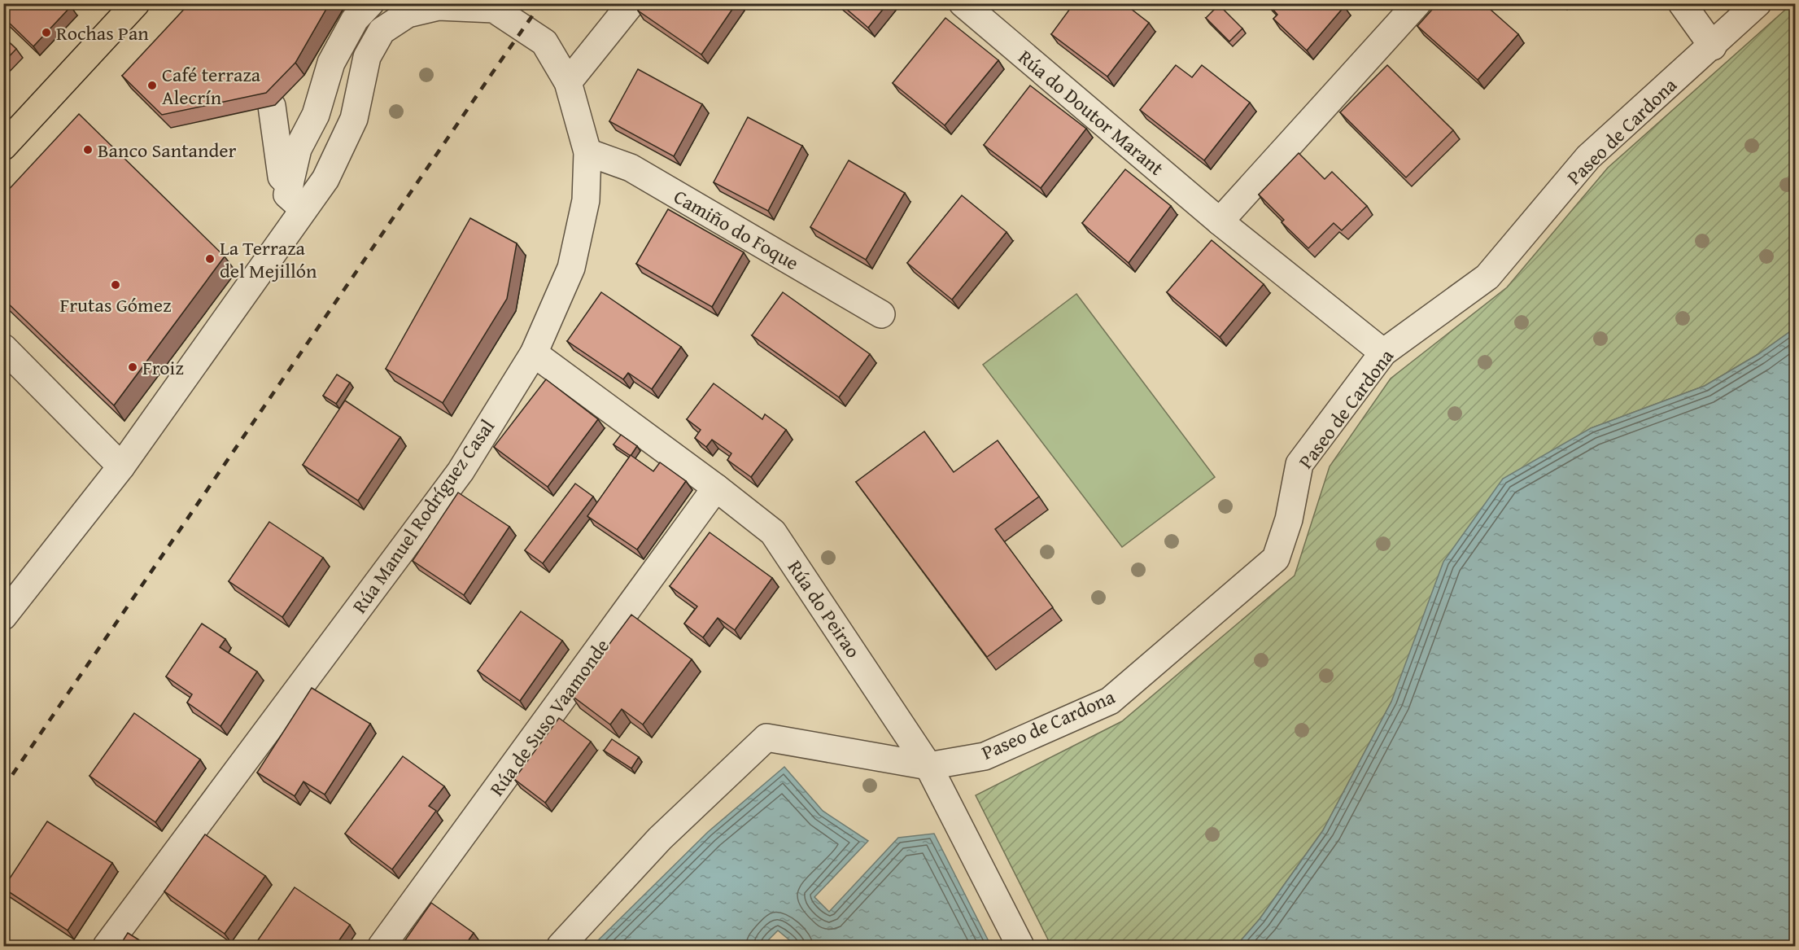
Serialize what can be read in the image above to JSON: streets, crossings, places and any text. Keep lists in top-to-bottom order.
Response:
{
  "streets": {
    "street": [
      "Rúa do Doutor Marant",
      "Paseo de Cardona",
      "Camiño do Foque",
      "Rúa Manuel Rodríguez Casal",
      "Rúa do Peirao",
      "Rúa de Suso Vaamonde"
    ]
  },
  "crossings": [
    ["Rúa do Doutor Marant", "Paseo de Cardona"],
    ["Paseo de Cardona", "Rúa do Peirao"],
    ["Camiño do Foque", "Rúa Manuel Rodríguez Casal"],
    ["Rúa Manuel Rodríguez Casal", "Rúa do Peirao"],
    ["Rúa do Peirao", "Rúa de Suso Vaamonde"]
  ],
  "places": [
    "Rochas Pan",
    "Café terraza Alecrín",
    "Banco Santander",
    "La Terraza del Mejillón",
    "Frutas Gómez",
    "Froiz"
  ]
}
